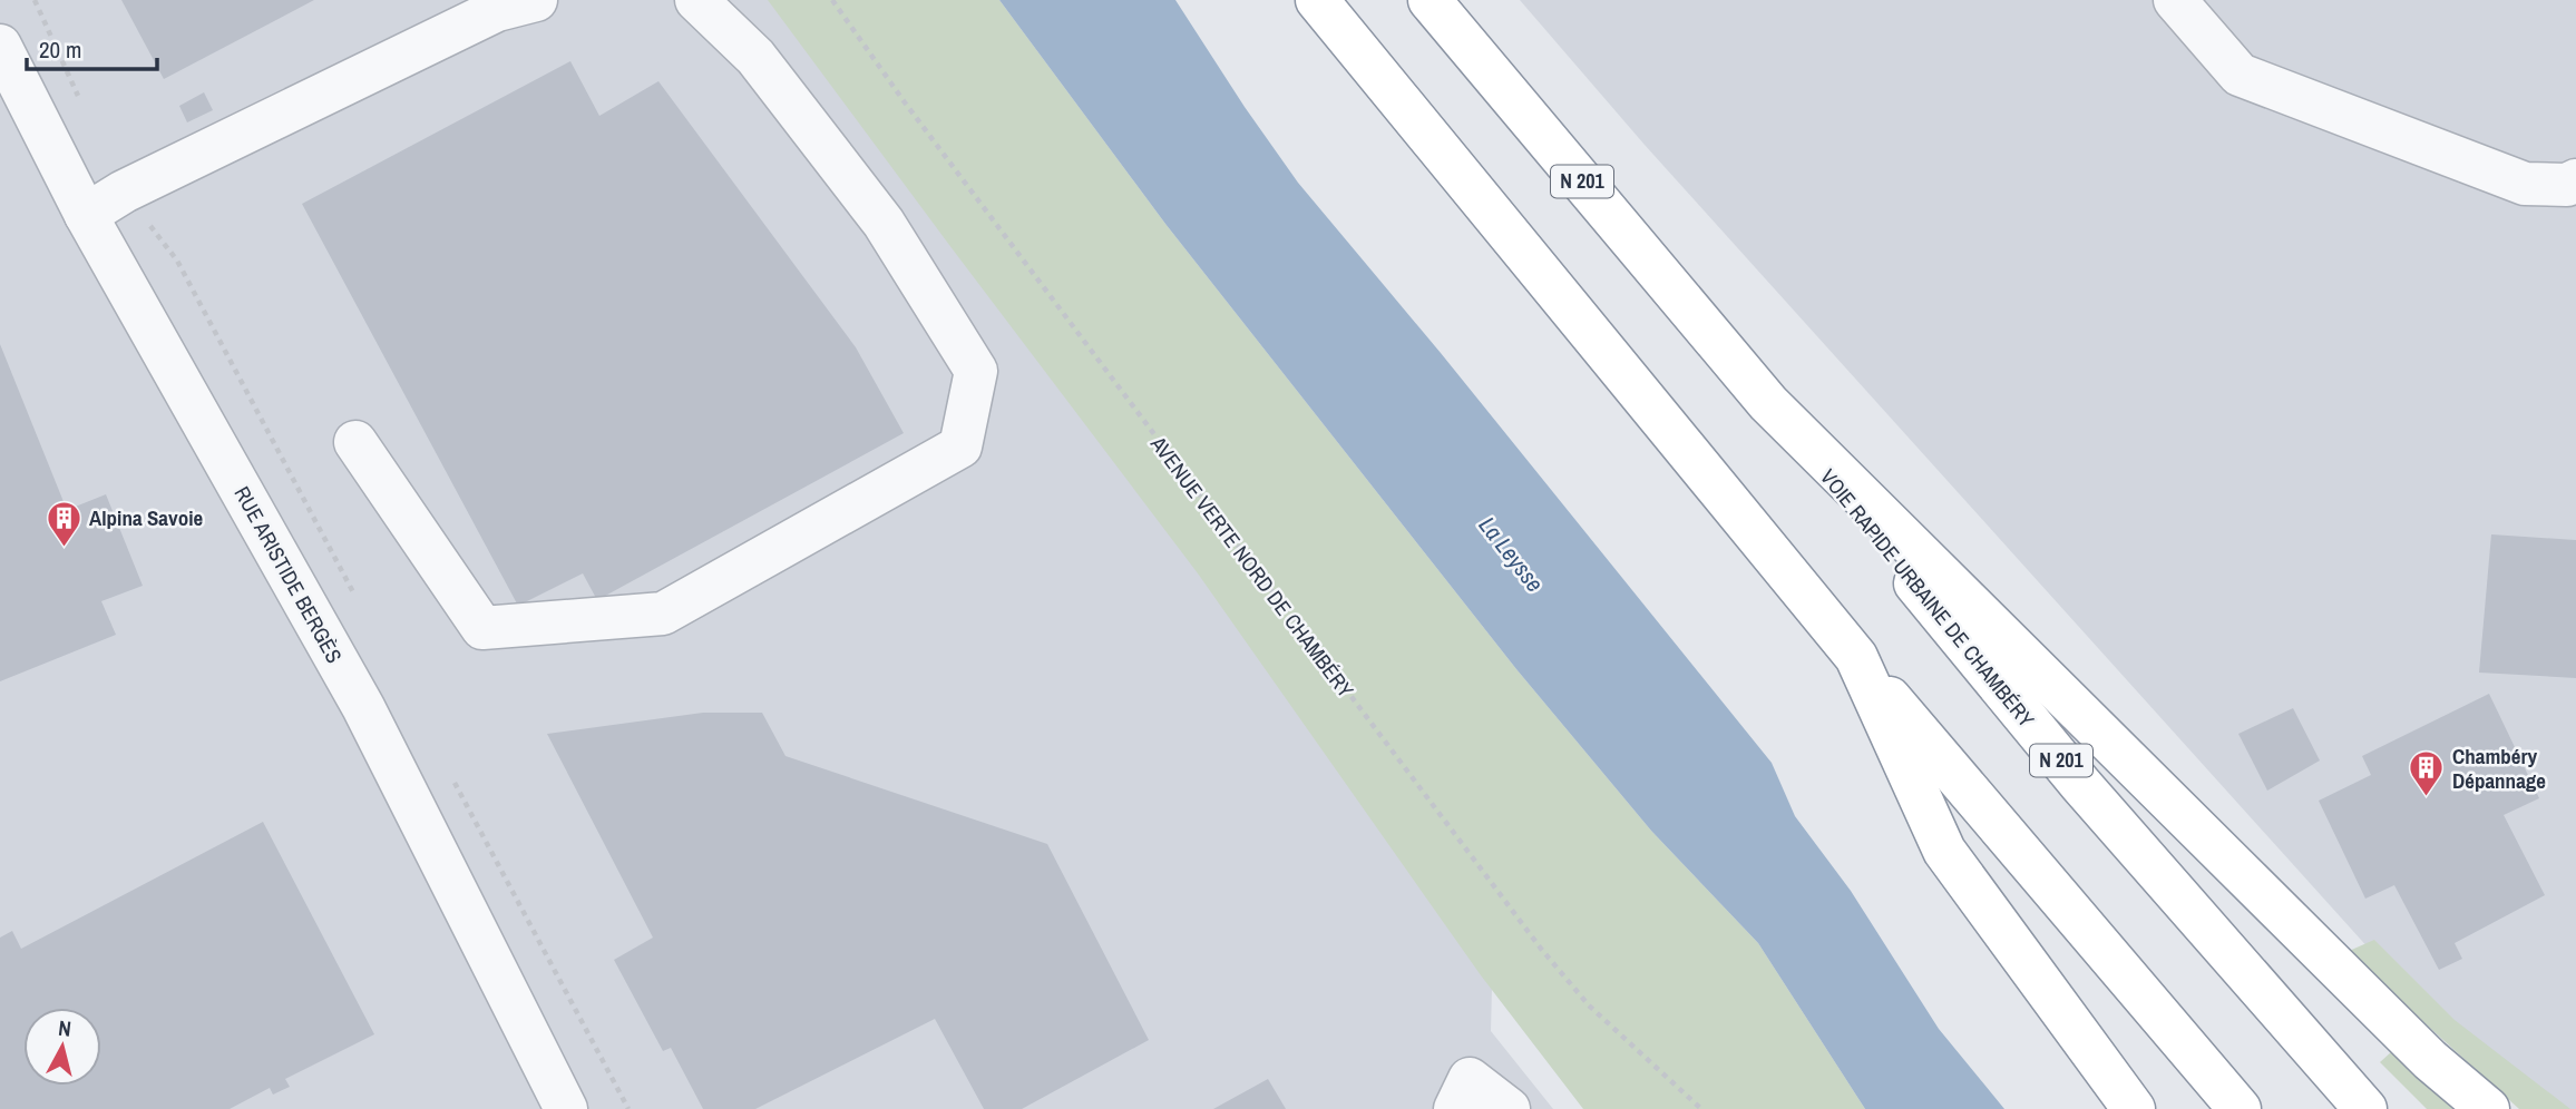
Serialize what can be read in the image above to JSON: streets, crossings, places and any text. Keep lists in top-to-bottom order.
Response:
{
  "streets": {
    "highway": ["N 201", "VOIE RAPIDE URBAINE DE CHAMBÉRY"],
    "street": ["RUE ARISTIDE BERGÈS"],
    "path": ["AVENUE VERTE NORD DE CHAMBÉRY"]
  },
  "crossings": [
    ["N 201", "VOIE RAPIDE URBAINE DE CHAMBÉRY"]
  ],
  "water": ["La Leysse"],
  "places": {
    "building": ["Alpina Savoie", "Chambéry Dépannage"]
  },
  "scale_bar": "20 m",
  "north": "top"
}
